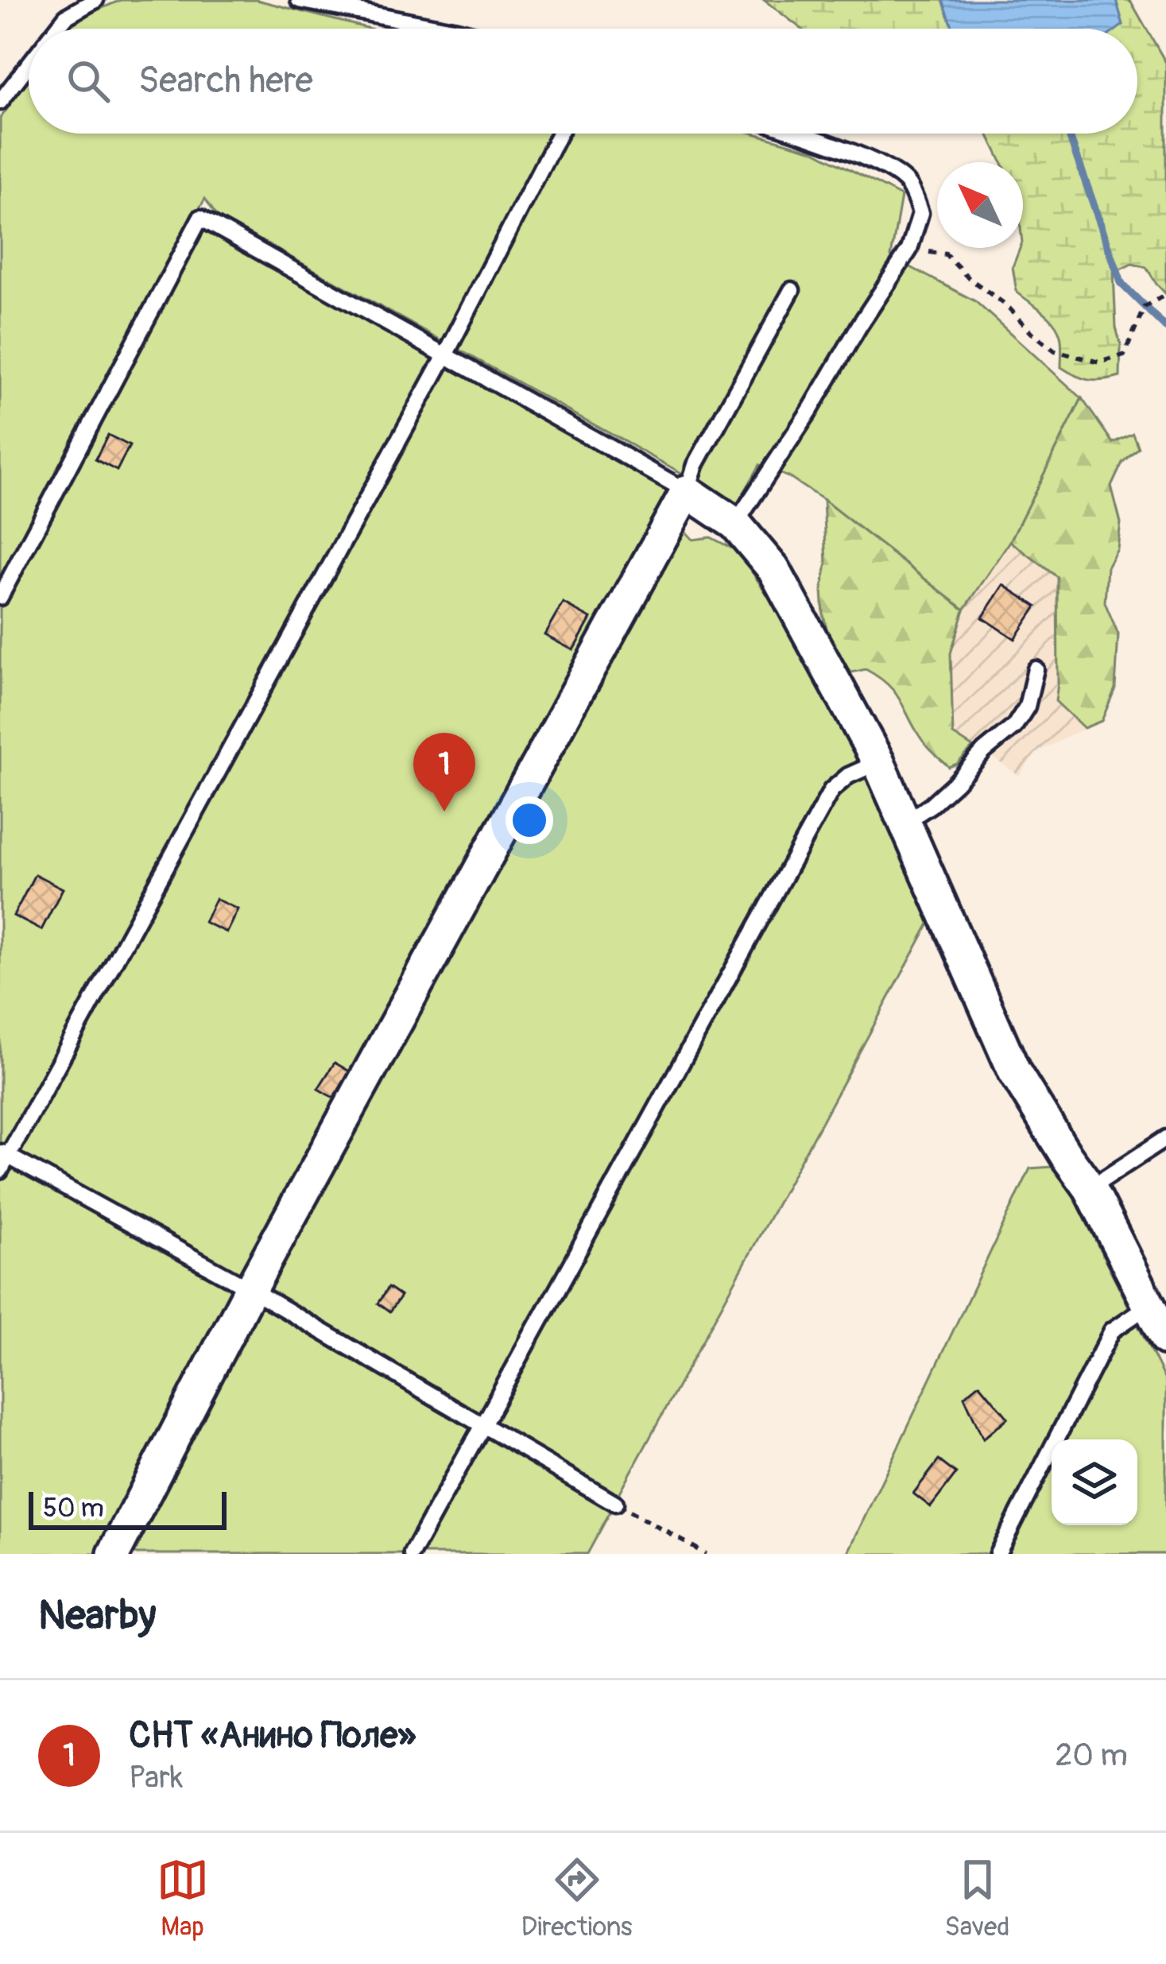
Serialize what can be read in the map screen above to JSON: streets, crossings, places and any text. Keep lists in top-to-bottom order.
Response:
{
  "scale_bar": "50 m",
  "north": "top left",
  "page": {
    "search": "Search here",
    "pins": "1",
    "scale": "50 m",
    "heading": "Nearby",
    "list": [
      {
        "mark": "1",
        "name": "СНТ «Анино Поле»",
        "note": "Park",
        "value": "20 m"
      }
    ],
    "nav": ["Map", "Directions", "Saved"]
  }
}
